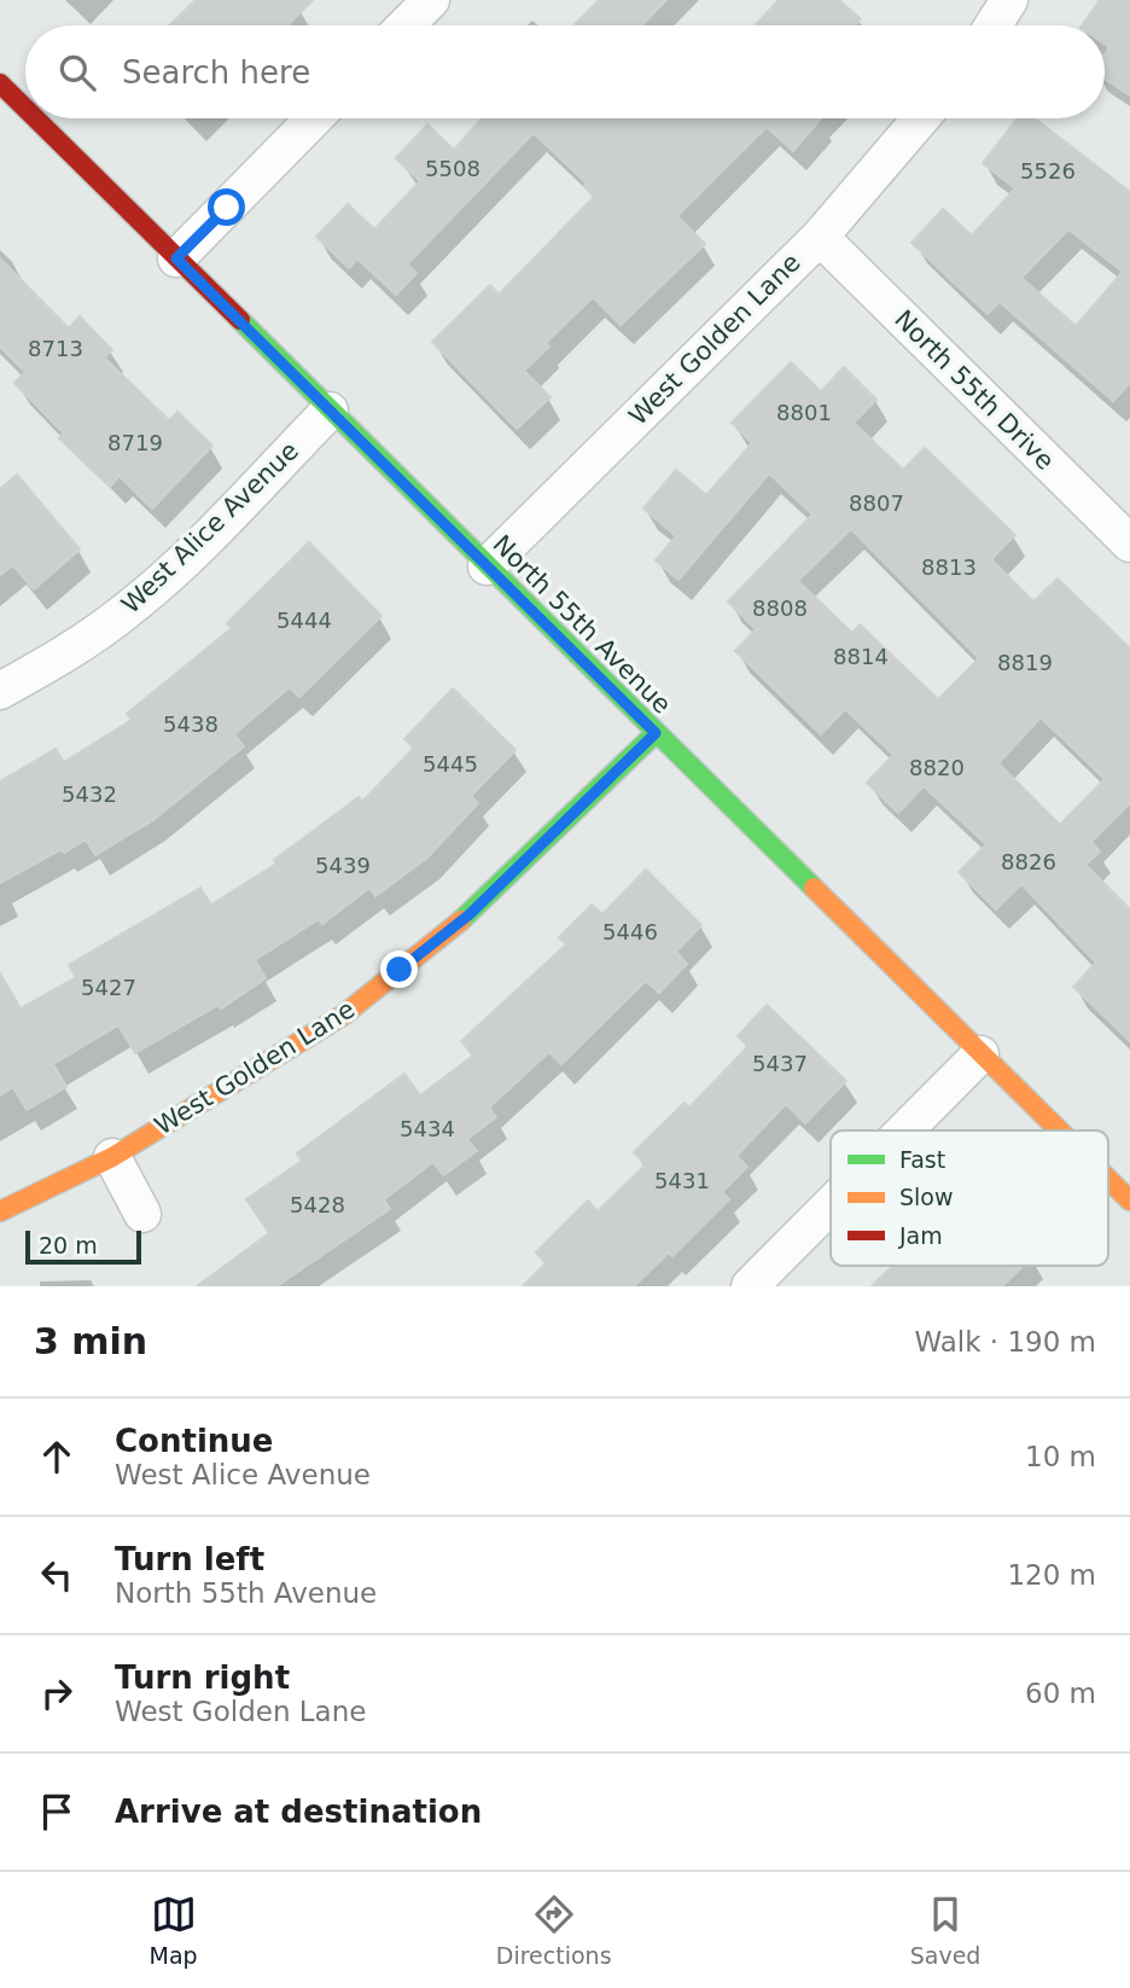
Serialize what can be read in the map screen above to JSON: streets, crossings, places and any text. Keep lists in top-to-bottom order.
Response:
{
  "streets": {
    "street": [
      "West Golden Lane",
      "North 55th Drive",
      "West Alice Avenue",
      "North 55th Avenue"
    ]
  },
  "crossings": [
    ["West Golden Lane", "North 55th Drive"],
    ["West Golden Lane", "North 55th Avenue"],
    ["West Alice Avenue", "North 55th Avenue"]
  ],
  "house_numbers": [
    "5508",
    "5526",
    "8713",
    "8801",
    "8719",
    "8807",
    "8813",
    "8808",
    "5444",
    "8814",
    "8819",
    "5438",
    "5445",
    "8820",
    "5432",
    "8826",
    "5439",
    "5446",
    "5427",
    "5437",
    "5434",
    "5431",
    "5428"
  ],
  "legend": ["Fast", "Slow", "Jam"],
  "scale_bar": "20 m",
  "page": {
    "search": "Search here",
    "scale": "20 m",
    "heading": ["3 min", "Walk · 190 m"],
    "list": [
      ["Continue", "West Alice Avenue", "10 m"],
      ["Turn left", "North 55th Avenue", "120 m"],
      ["Turn right", "West Golden Lane", "60 m"],
      "Arrive at destination"
    ],
    "nav": ["Map", "Directions", "Saved"]
  }
}
